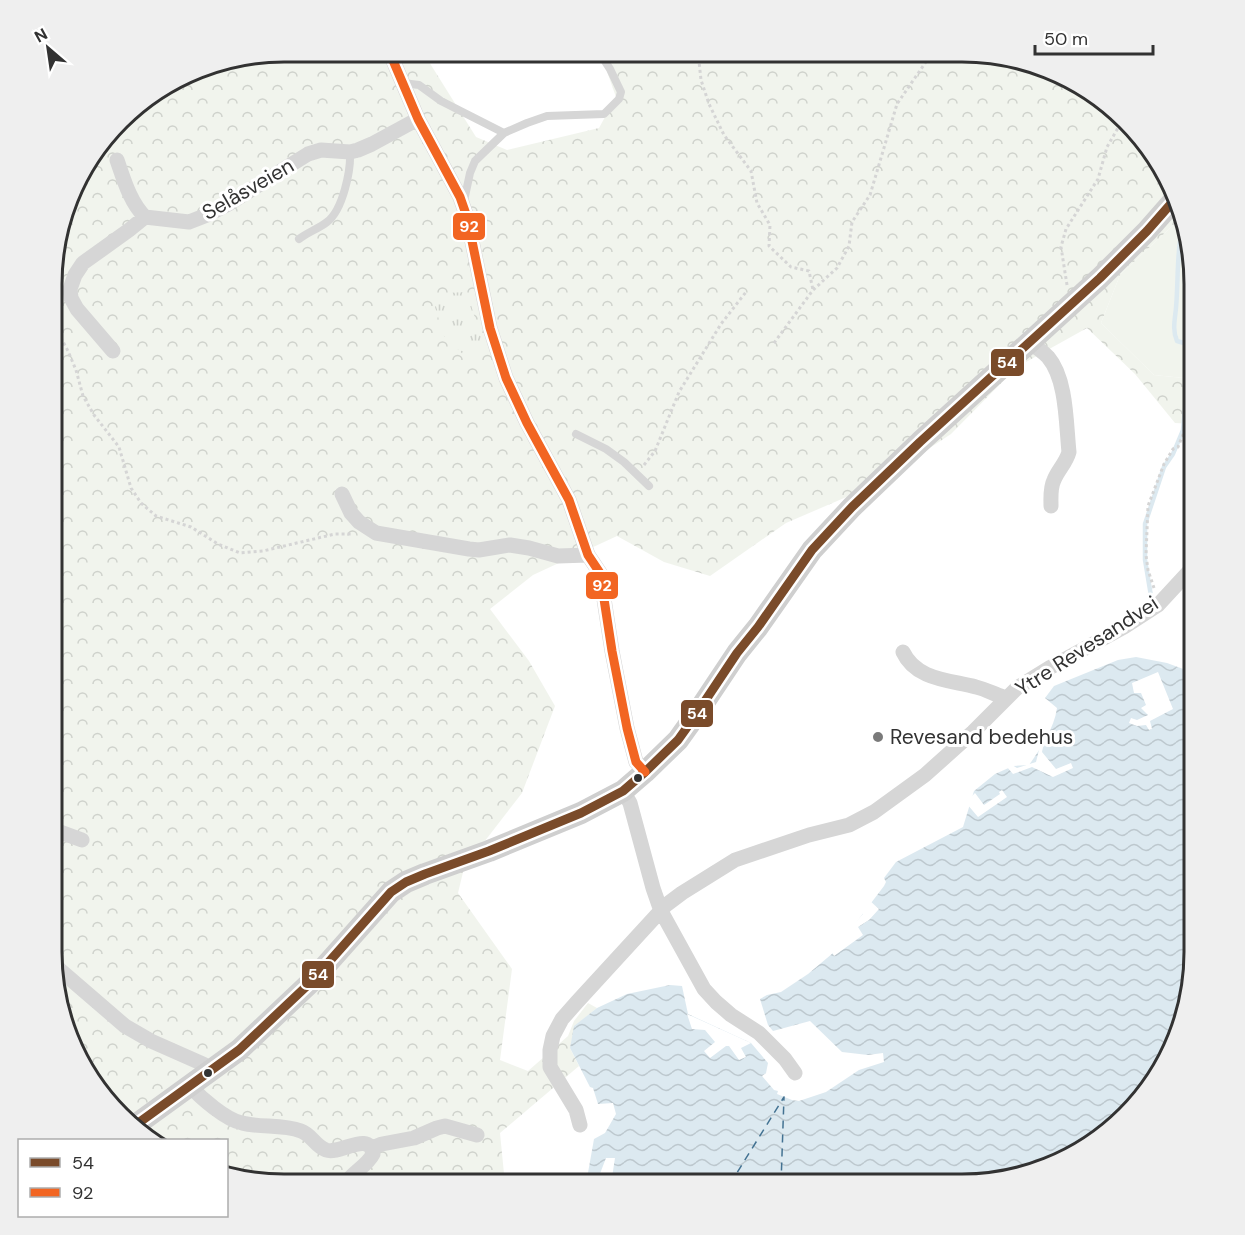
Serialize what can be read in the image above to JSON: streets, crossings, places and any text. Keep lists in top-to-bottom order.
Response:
{
  "streets": {
    "street": ["Selåsveien", "Ytre Revesandvei"]
  },
  "places": ["Revesand bedehus"],
  "lines": ["transit line 92", "transit line 54"],
  "legend": ["54", "92"],
  "scale_bar": "50 m",
  "north": "top left"
}
